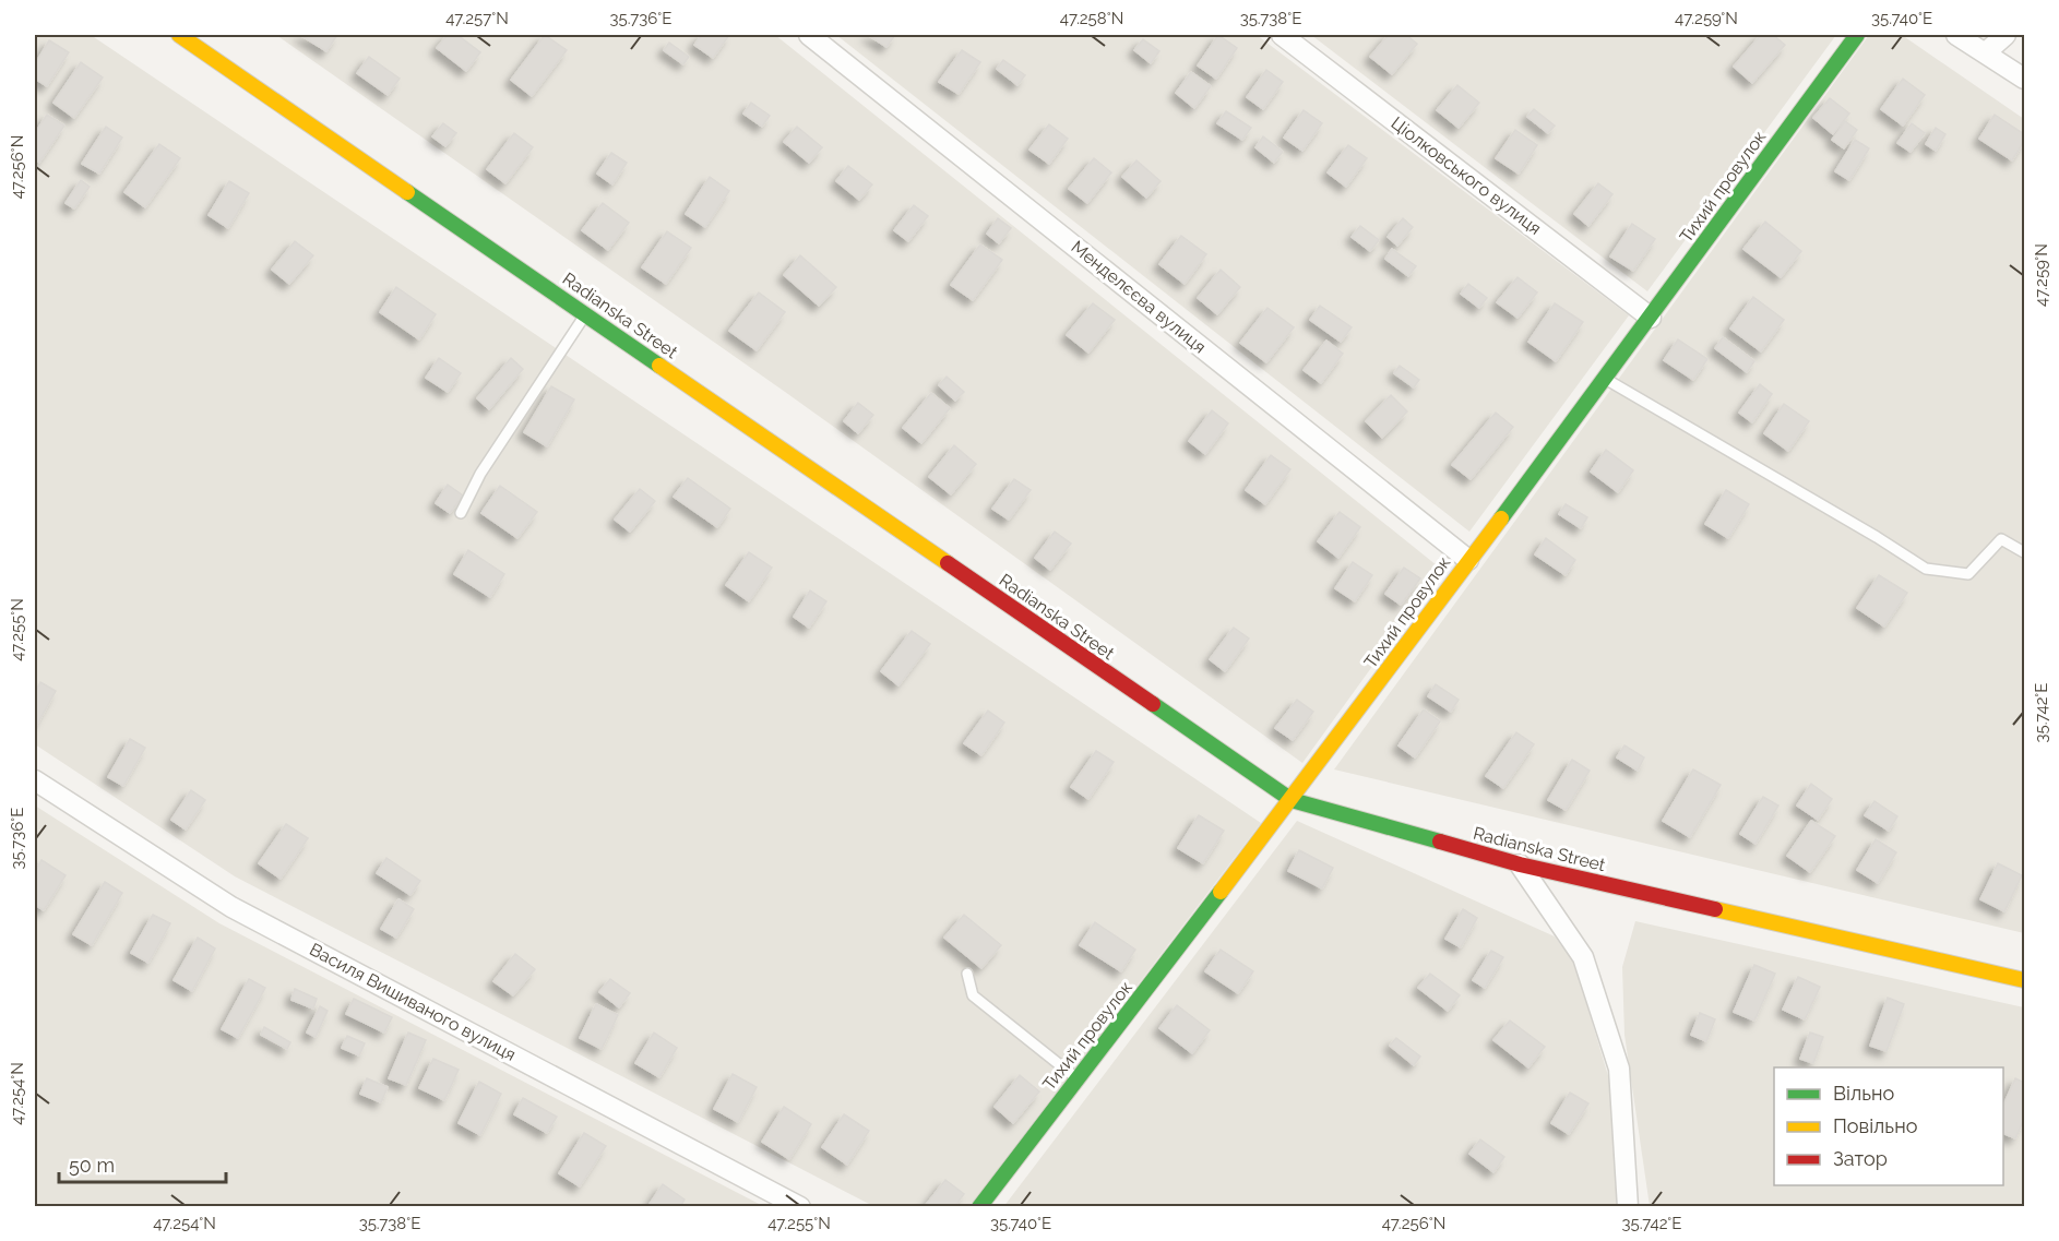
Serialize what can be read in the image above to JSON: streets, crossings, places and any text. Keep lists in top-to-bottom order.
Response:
{
  "streets": {
    "street": [
      "Ціолковського вулиця",
      "Тихий провулок",
      "Менделєєва вулиця",
      "Radianska Street",
      "Василя Вишиваного вулиця"
    ]
  },
  "crossings": [
    ["Ціолковського вулиця", "Тихий провулок"],
    ["Тихий провулок", "Менделєєва вулиця"],
    ["Тихий провулок", "Radianska Street"]
  ],
  "legend": ["Вільно", "Повільно", "Затор"],
  "scale_bar": "50 m",
  "coordinates": [
    "47.257°N",
    "35.736°E",
    "47.258°N",
    "35.738°E",
    "47.259°N",
    "35.740°E",
    "47.256°N",
    "47.255°N",
    "35.742°E",
    "47.254°N"
  ]
}
